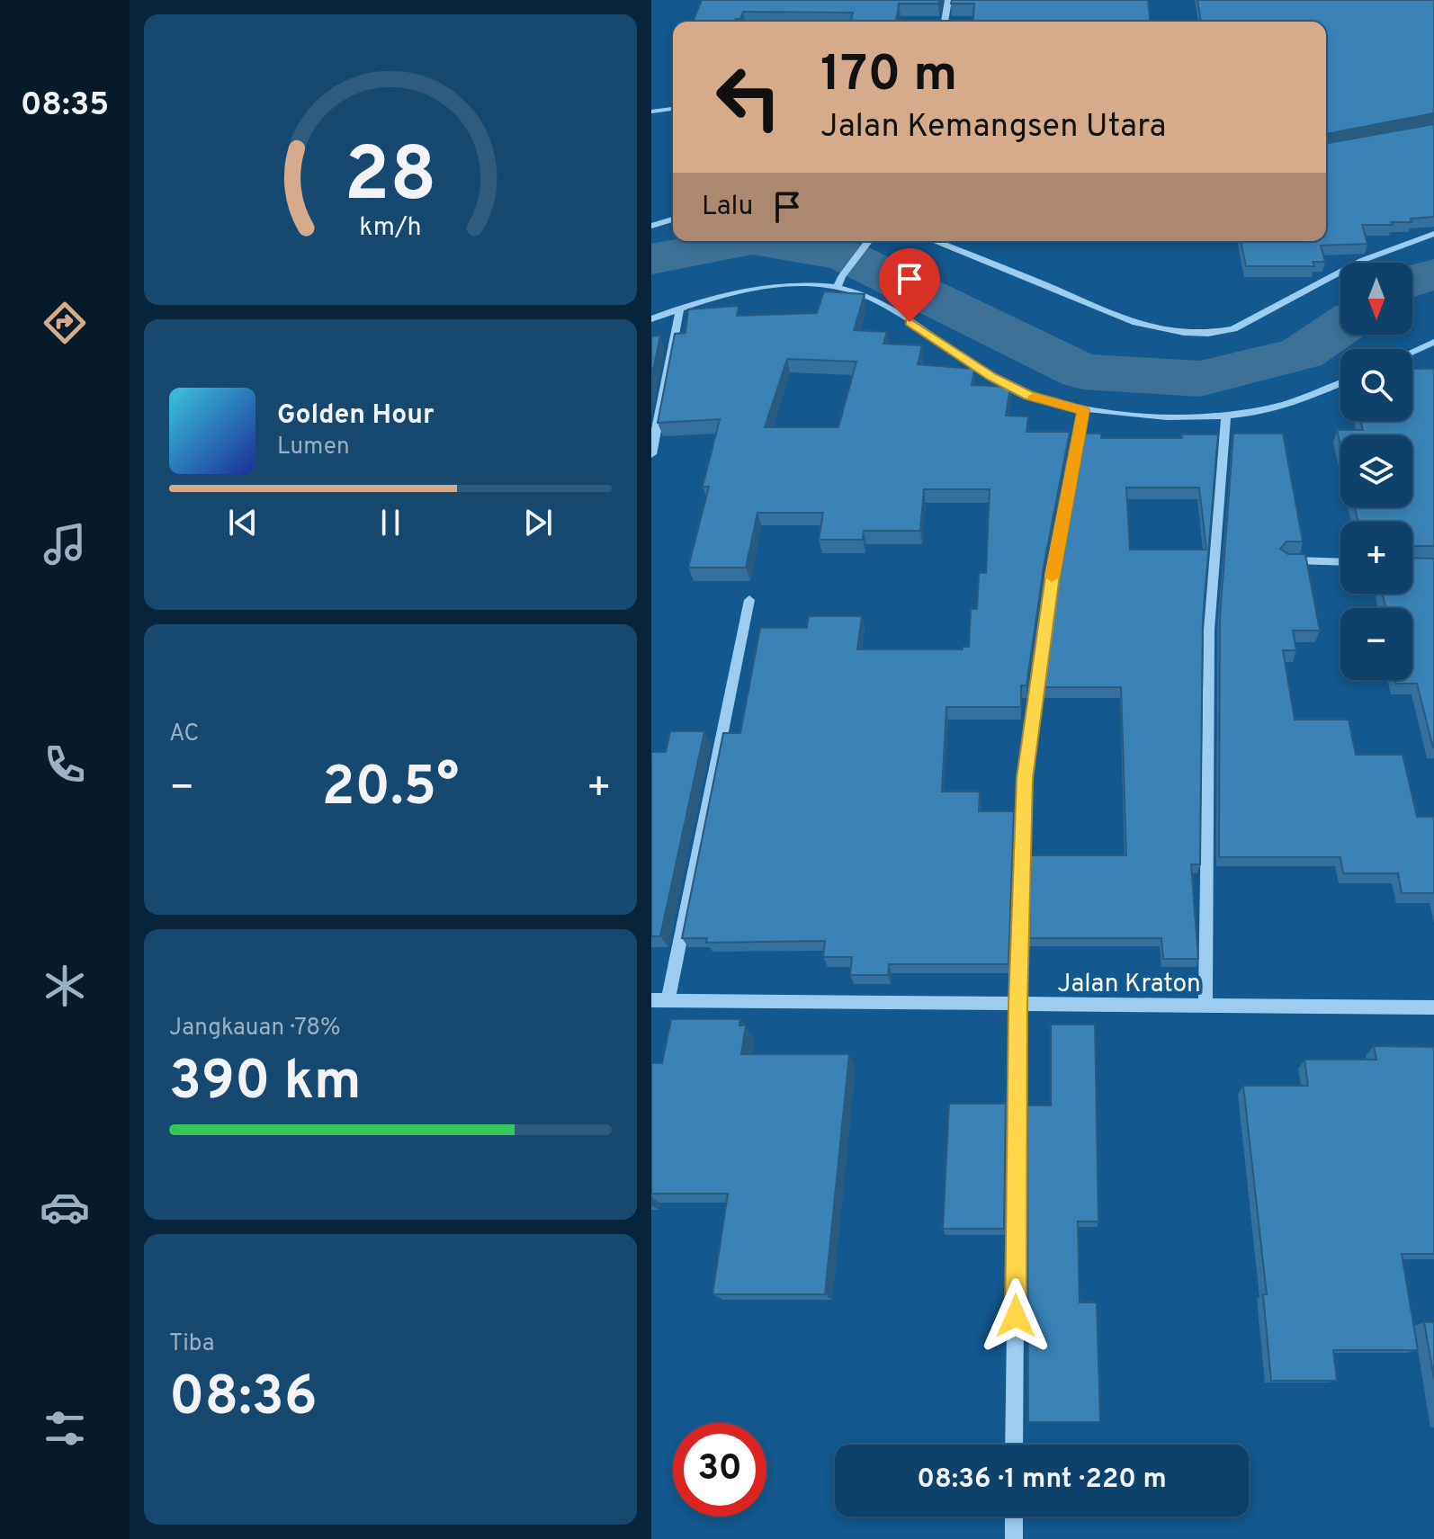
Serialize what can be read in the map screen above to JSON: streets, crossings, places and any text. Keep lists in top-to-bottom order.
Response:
{
  "streets": {
    "street": ["Jalan Kraton"]
  },
  "north": "bottom",
  "page": {
    "tabs": "08:35",
    "turn": ["170 m", "Jalan Kemangsen Utara"],
    "then": "Lalu",
    "map_buttons": ["+", "−"],
    "song": ["Golden Hour", "Lumen"],
    "tile": [
      "AC",
      ["Jangkauan · 78%", "390 km"],
      ["Tiba", "08:36"]
    ],
    "heat": ["−", "20.5°", "+"],
    "limit": "30",
    "trip": "08:36 · 1 mnt · 220 m",
    "gauge": ["28", "km/h"]
  }
}
